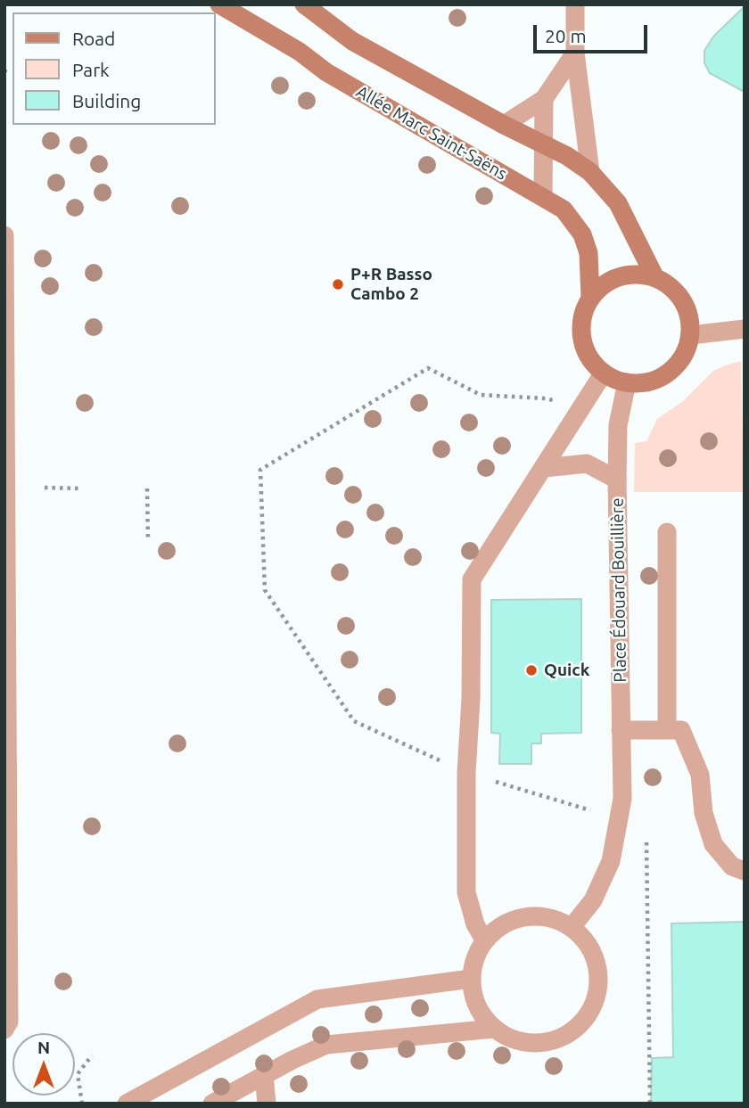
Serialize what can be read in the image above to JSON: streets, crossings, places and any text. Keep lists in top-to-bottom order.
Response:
{
  "streets": {
    "street": ["Allée Marc Saint-Saëns", "Place Édouard Bouillière"]
  },
  "crossings": [
    ["Allée Marc Saint-Saëns", "Place Édouard Bouillière"]
  ],
  "places": ["P+R Basso Cambo 2", "Quick"],
  "legend": ["Road", "Park", "Building"],
  "scale_bar": "20 m",
  "north": "top"
}
